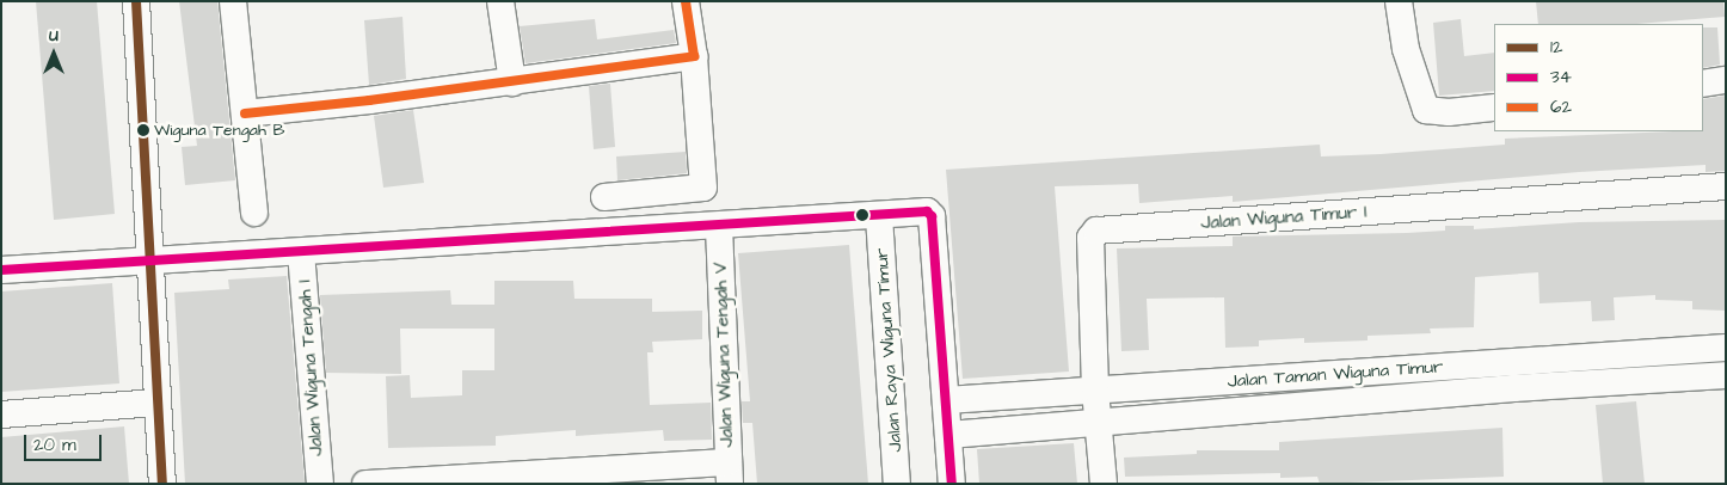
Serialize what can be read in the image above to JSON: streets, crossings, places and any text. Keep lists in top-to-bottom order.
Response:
{
  "streets": {
    "street": [
      "Jalan Wiguna Timur I",
      "Jalan Raya Wiguna Timur",
      "Jalan Wiguna Tengah V",
      "Jalan Wiguna Tengah I",
      "Jalan Taman Wiguna Timur"
    ]
  },
  "crossings": [
    ["Jalan Wiguna Timur I", "Jalan Taman Wiguna Timur"]
  ],
  "places": ["Wiguna Tengah B"],
  "lines": ["transit line 12", "transit line 62", "transit line 34"],
  "legend": ["12", "34", "62"],
  "scale_bar": "20 m",
  "north": "top"
}
